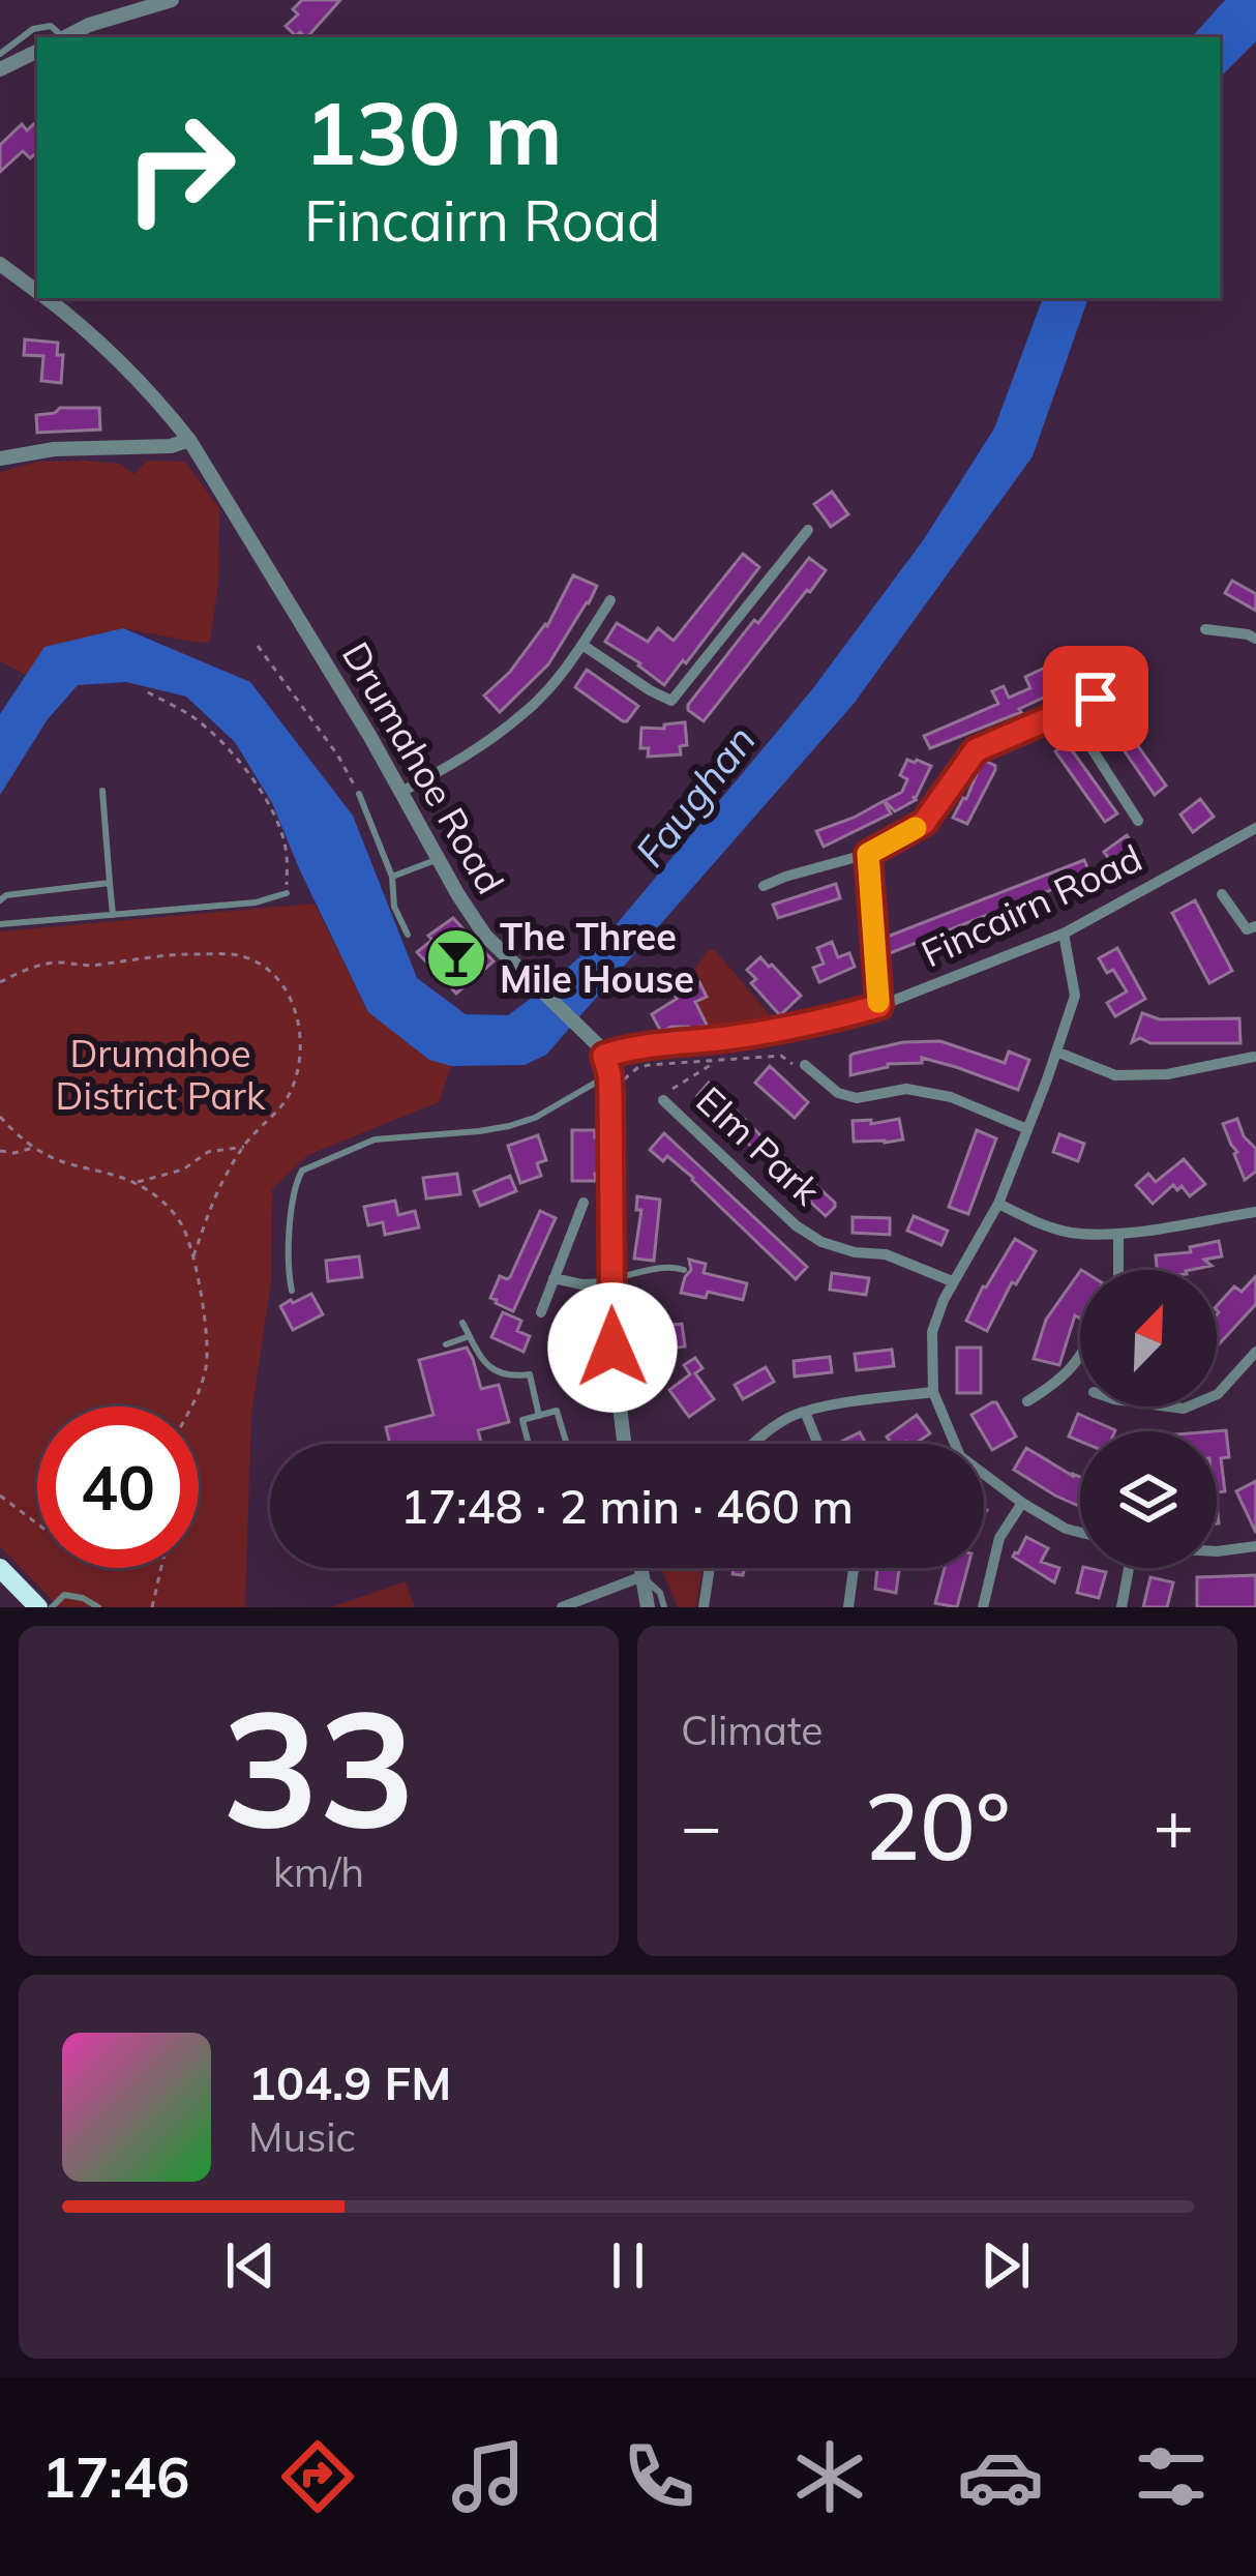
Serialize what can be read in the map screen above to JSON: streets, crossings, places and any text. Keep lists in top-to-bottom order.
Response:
{
  "streets": {
    "street": ["Drumahoe Road", "Fincairn Road", "Elm Park"]
  },
  "crossings": [
    ["Drumahoe Road", "Fincairn Road"]
  ],
  "water": ["Faughan"],
  "parks": ["Drumahoe District Park"],
  "places": {
    "bar": ["The Three Mile House"]
  },
  "north": "top right",
  "page": {
    "turn": ["130 m", "Fincairn Road"],
    "limit": "40",
    "trip": "17:48 · 2 min · 460 m",
    "tile": [
      ["33", "km/h"],
      "Climate"
    ],
    "heat": ["−", "20°", "+"],
    "song": ["104.9 FM", "Music"],
    "tabs": "17:46"
  }
}
